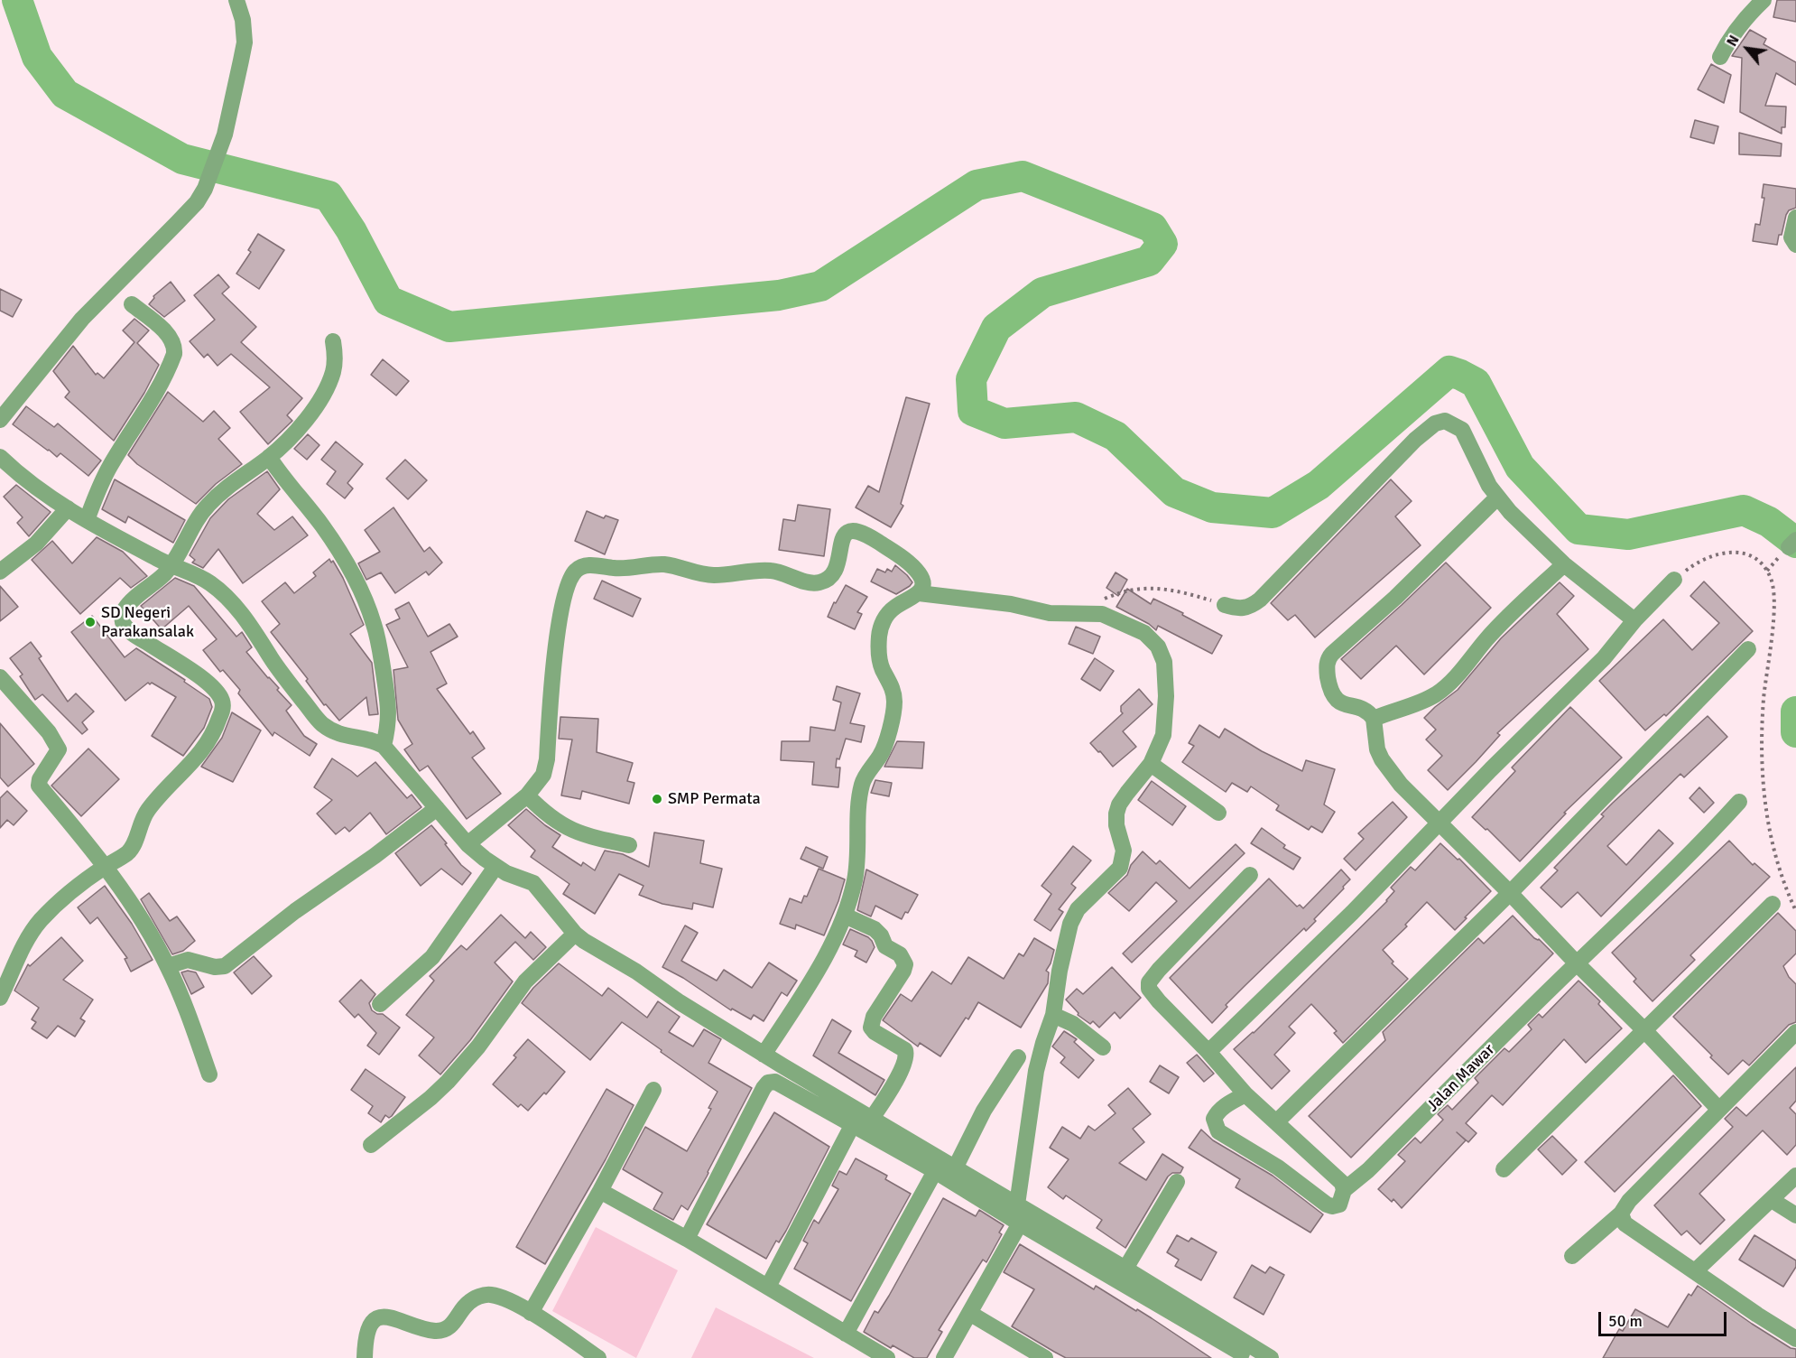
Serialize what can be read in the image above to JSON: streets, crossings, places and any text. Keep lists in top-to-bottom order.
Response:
{
  "streets": {
    "street": ["Jalan Mawar"]
  },
  "places": ["SD Negeri Parakansalak", "SMP Permata"],
  "scale_bar": "50 m",
  "north": "top left"
}
